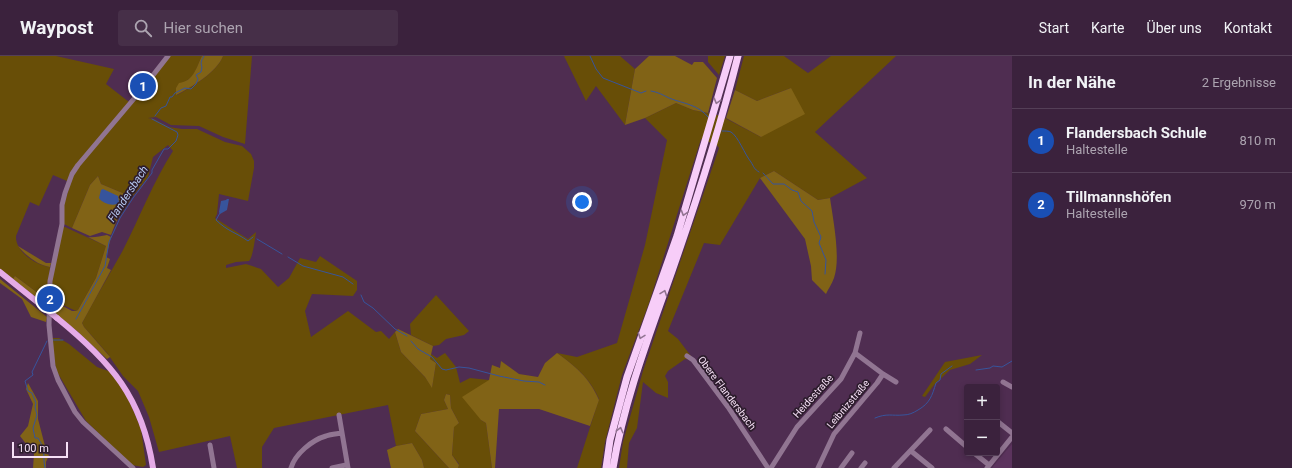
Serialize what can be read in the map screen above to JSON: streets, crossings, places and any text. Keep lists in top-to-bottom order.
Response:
{
  "streets": {
    "street": ["Obere Flandersbach", "Heidestraße", "Leibnizstraße"]
  },
  "crossings": [
    ["Heidestraße", "Leibnizstraße"]
  ],
  "water": ["Flandersbach"],
  "scale_bar": "100 m",
  "page": {
    "header": "Waypost",
    "search": "Hier suchen",
    "nav": [
      "Start",
      "Karte",
      "Über uns",
      "Kontakt"
    ],
    "heading": ["In der Nähe", "2 Ergebnisse"],
    "pins": ["1", "2"],
    "list": [
      {
        "mark": "1",
        "name": "Flandersbach Schule",
        "note": "Haltestelle",
        "value": "810 m"
      },
      {
        "mark": "2",
        "name": "Tillmannshöfen",
        "note": "Haltestelle",
        "value": "970 m"
      }
    ],
    "map_buttons": ["+", "−"],
    "scale": "100 m"
  }
}
